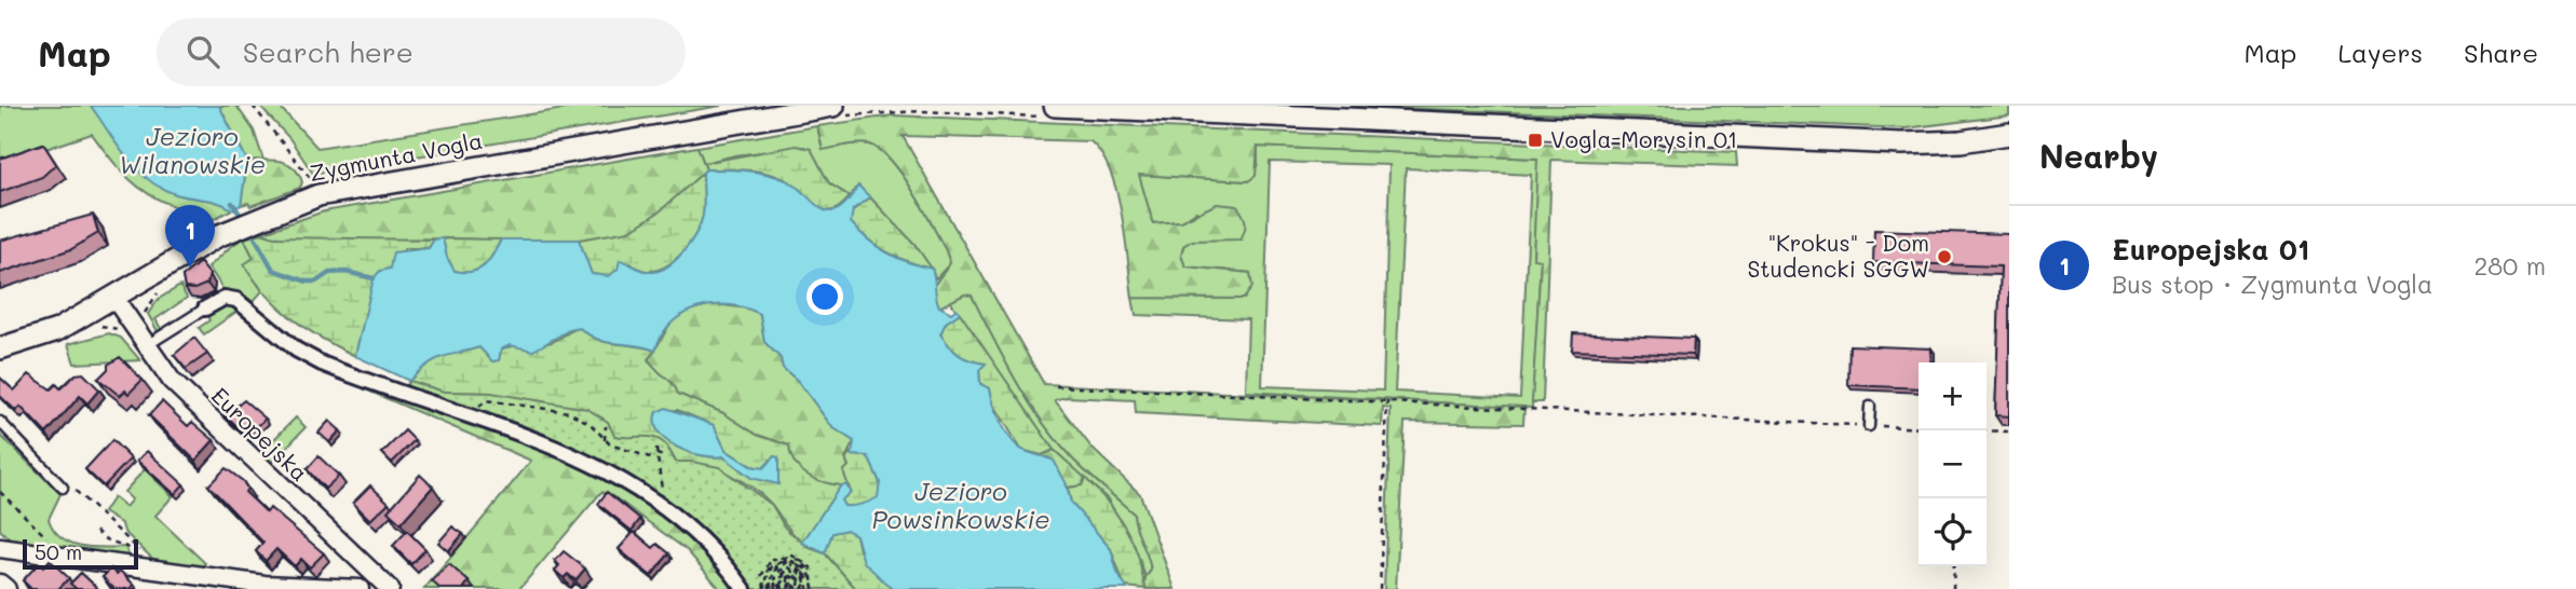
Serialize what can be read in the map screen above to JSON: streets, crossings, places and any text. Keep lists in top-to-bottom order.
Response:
{
  "streets": {
    "street": ["Zygmunta Vogla", "Europejska"]
  },
  "crossings": [
    ["Zygmunta Vogla", "Europejska"]
  ],
  "water": ["Jezioro Wilanowskie", "Jezioro Powsinkowskie"],
  "places": {
    "transit": ["Vogla-Morysin 01"],
    "other": ["\"Krokus\" - Dom Studencki SGGW"]
  },
  "scale_bar": "50 m",
  "page": {
    "header": "Map",
    "search": "Search here",
    "nav": ["Map", "Layers", "Share"],
    "heading": "Nearby",
    "list": [
      {
        "mark": "1",
        "name": "Europejska 01",
        "note": "Bus stop · Zygmunta Vogla",
        "value": "280 m"
      }
    ],
    "pins": "1",
    "map_buttons": ["+", "−"],
    "scale": "50 m"
  }
}
